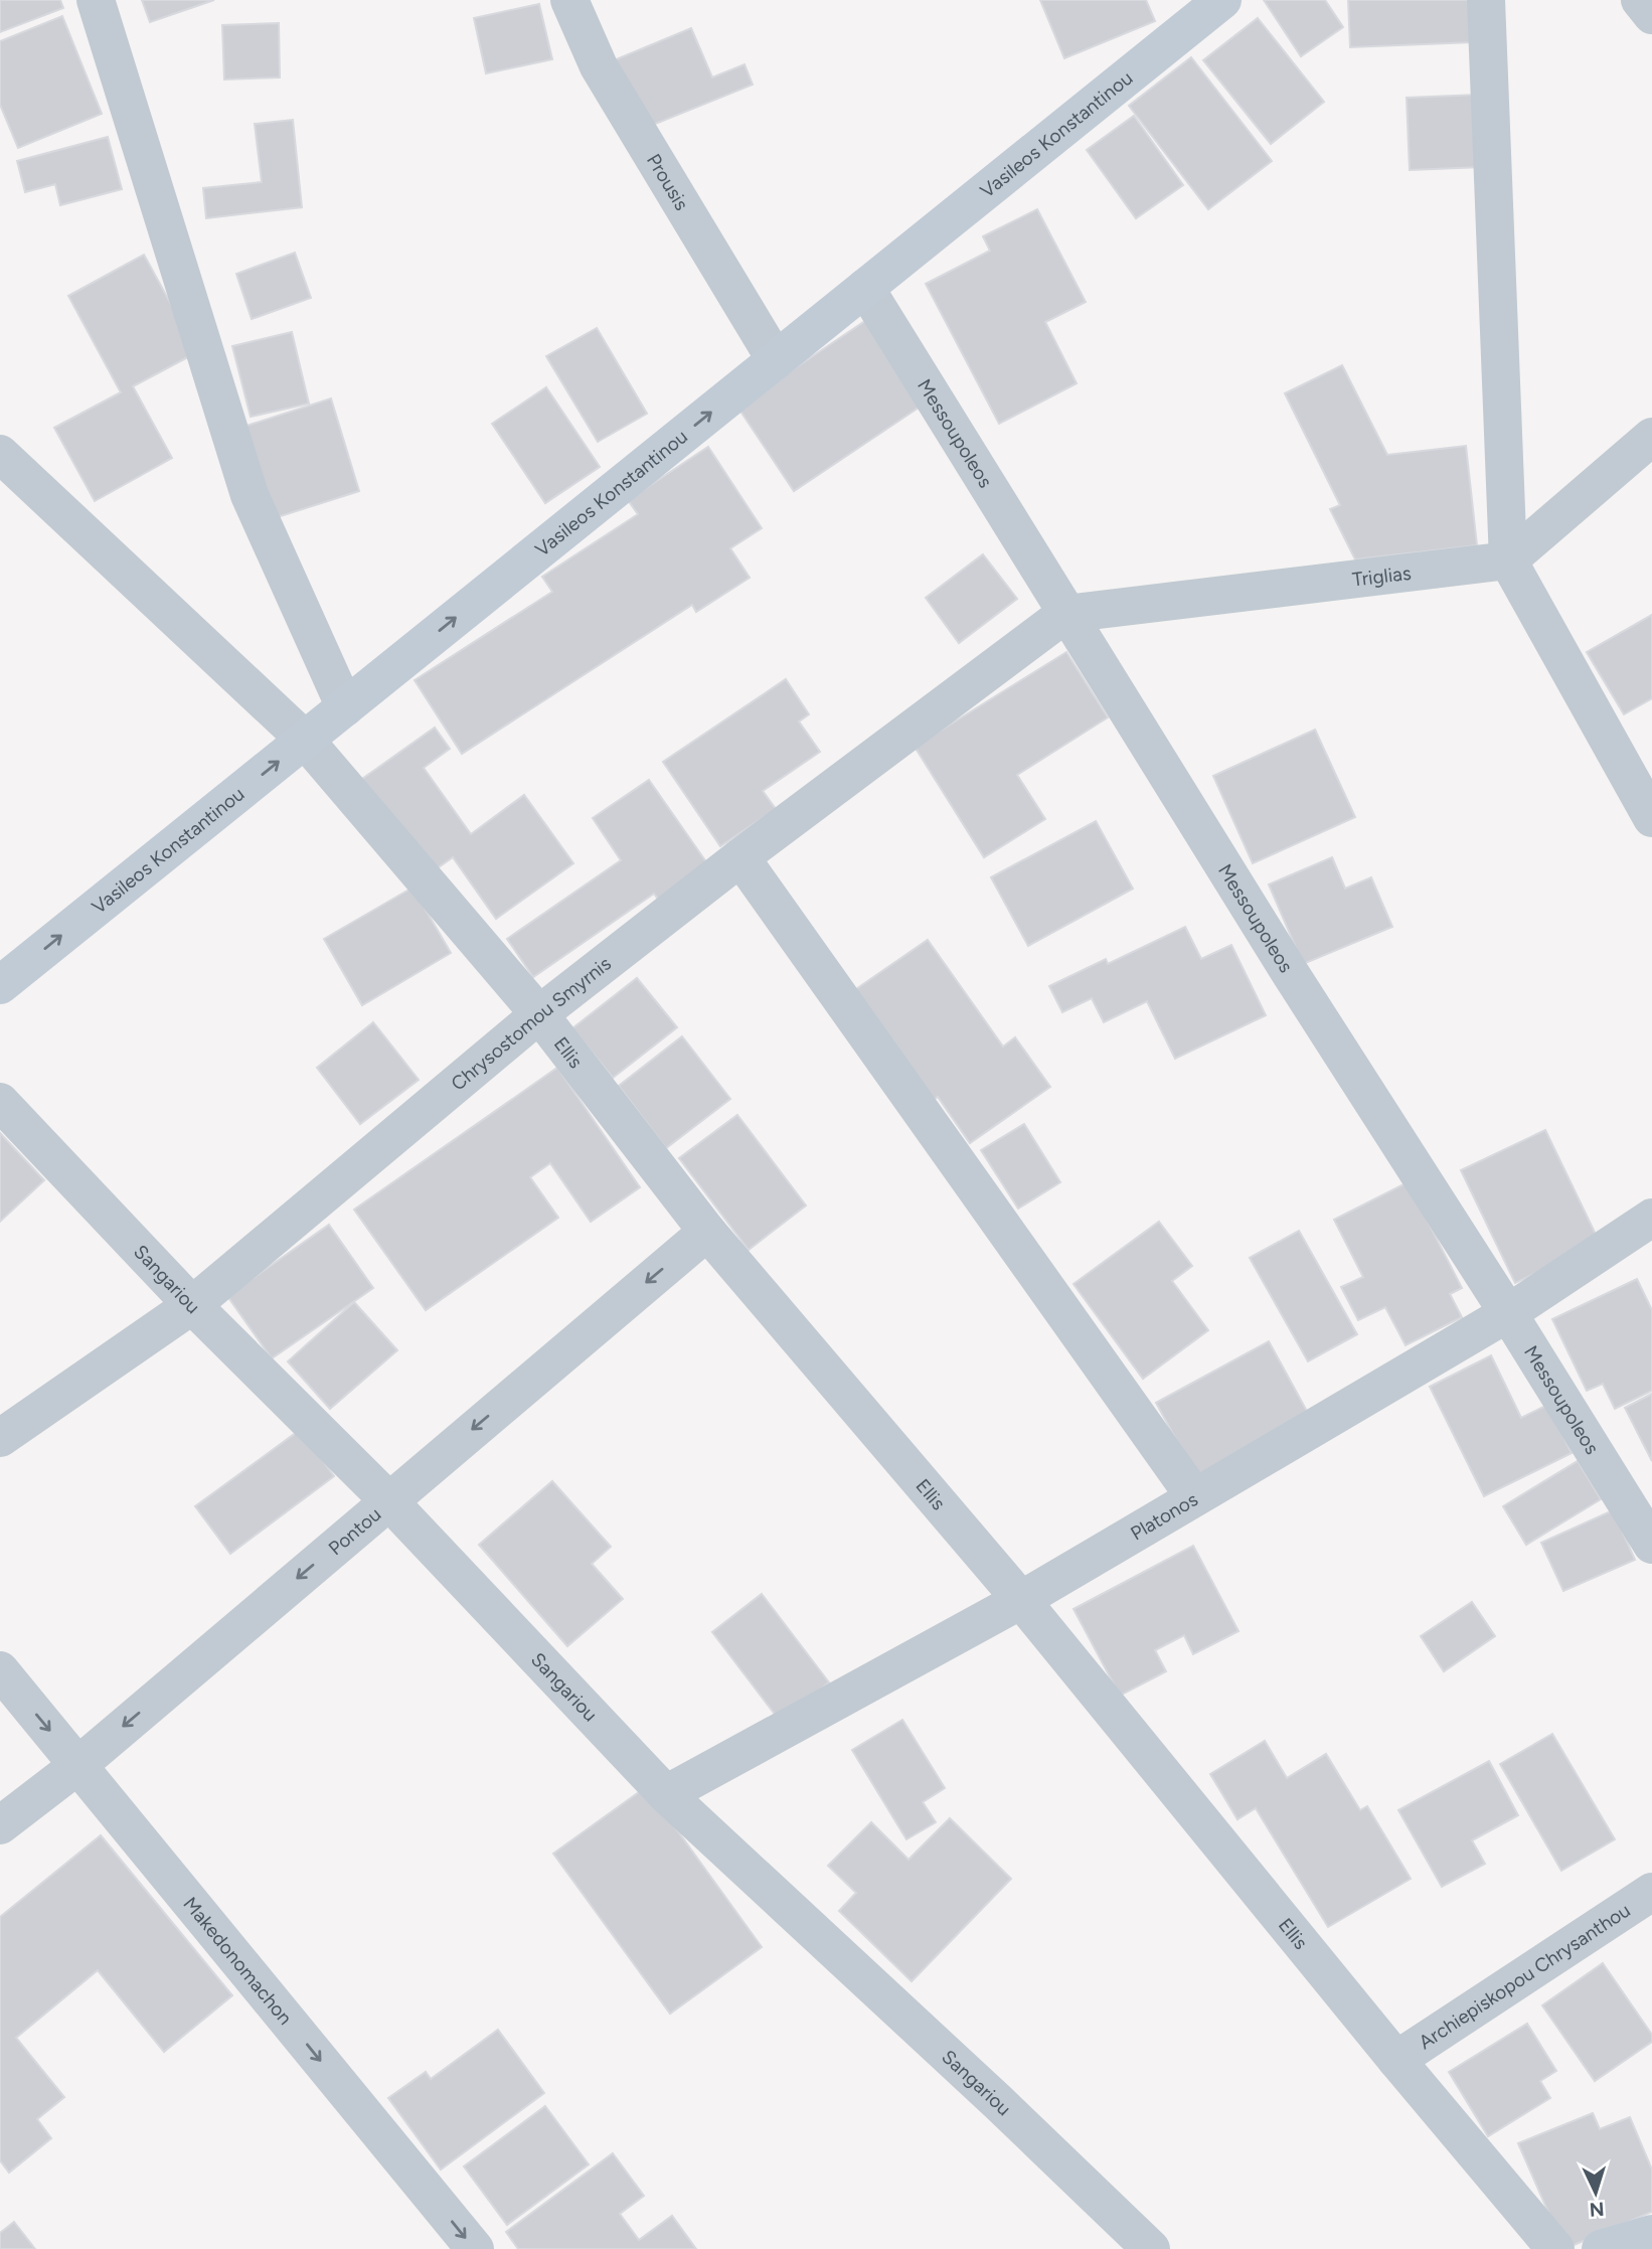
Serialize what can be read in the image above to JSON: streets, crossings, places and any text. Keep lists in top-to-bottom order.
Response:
{
  "streets": {
    "street": [
      "Vasileos Konstantinou",
      "Prousis",
      "Messoupoleos",
      "Triglias",
      "Chrysostomou Smyrnis",
      "Ellis",
      "Sangariou",
      "Platonos",
      "Pontou",
      "Makedonomachon",
      "Archiepiskopou Chrysanthou"
    ]
  },
  "crossings": [
    ["Vasileos Konstantinou", "Prousis"],
    ["Vasileos Konstantinou", "Messoupoleos"],
    ["Vasileos Konstantinou", "Ellis"],
    ["Messoupoleos", "Triglias"],
    ["Messoupoleos", "Chrysostomou Smyrnis"],
    ["Messoupoleos", "Platonos"],
    ["Triglias", "Chrysostomou Smyrnis"],
    ["Chrysostomou Smyrnis", "Ellis"],
    ["Chrysostomou Smyrnis", "Sangariou"],
    ["Ellis", "Platonos"],
    ["Ellis", "Pontou"],
    ["Ellis", "Archiepiskopou Chrysanthou"],
    ["Sangariou", "Platonos"],
    ["Sangariou", "Pontou"],
    ["Pontou", "Makedonomachon"]
  ],
  "one_way": ["Vasileos Konstantinou", "Pontou", "Makedonomachon"],
  "north": "bottom"
}
